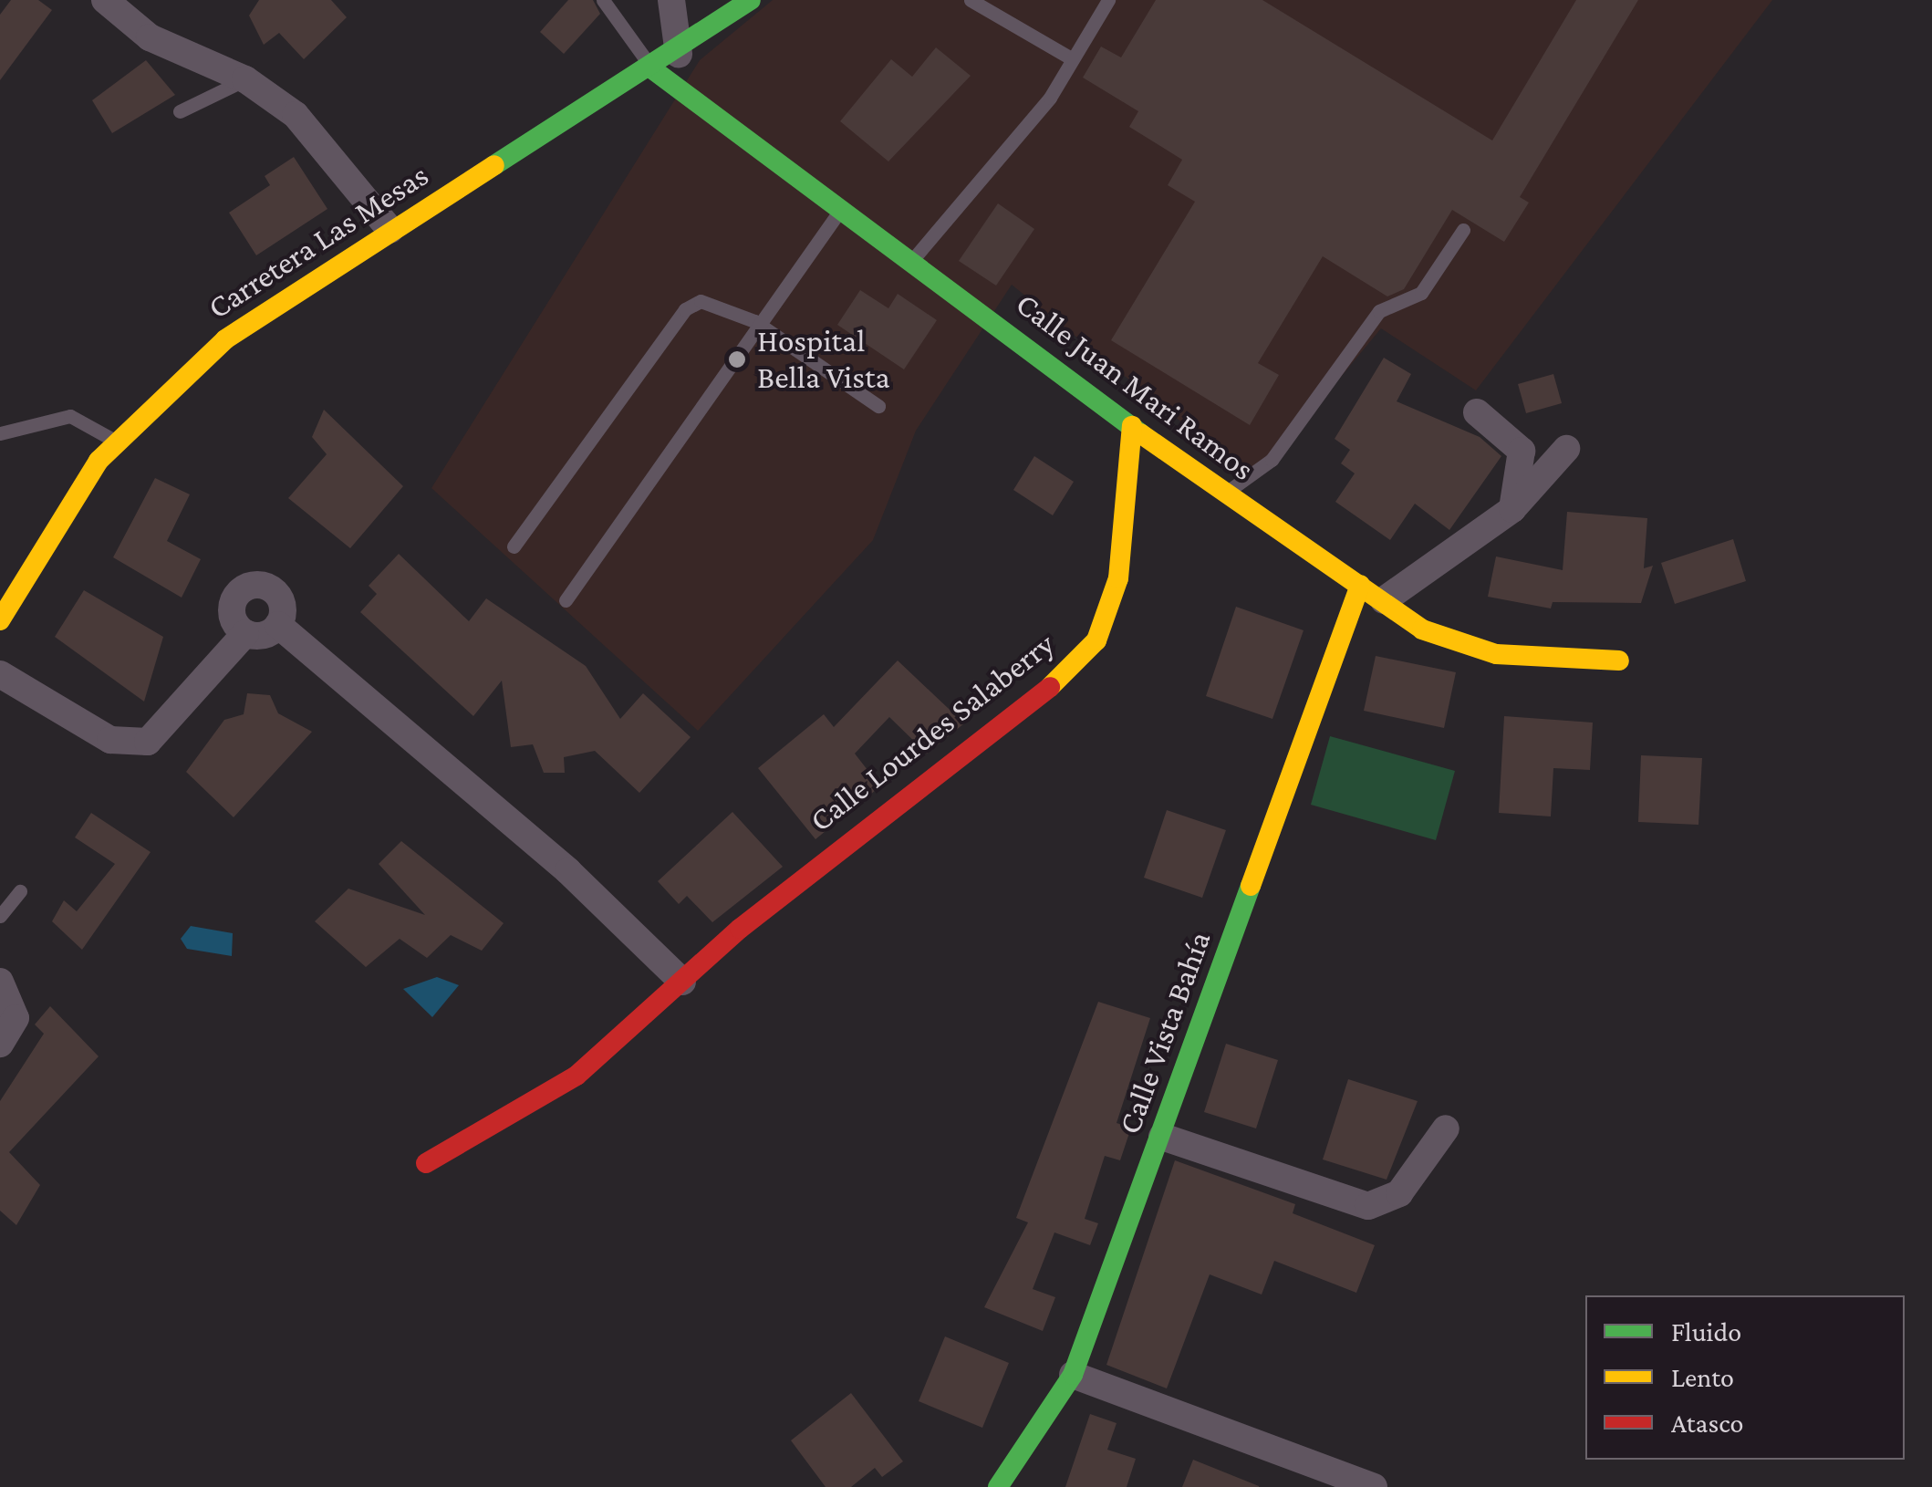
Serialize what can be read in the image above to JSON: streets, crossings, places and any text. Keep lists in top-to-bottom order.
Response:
{
  "streets": {
    "street": [
      "Carretera Las Mesas",
      "Calle Juan Mari Ramos",
      "Calle Lourdes Salaberry",
      "Calle Vista Bahía"
    ]
  },
  "crossings": [
    ["Carretera Las Mesas", "Calle Juan Mari Ramos"],
    ["Calle Juan Mari Ramos", "Calle Lourdes Salaberry"],
    ["Calle Juan Mari Ramos", "Calle Vista Bahía"]
  ],
  "places": ["Hospital Bella Vista"],
  "legend": ["Fluido", "Lento", "Atasco"]
}
